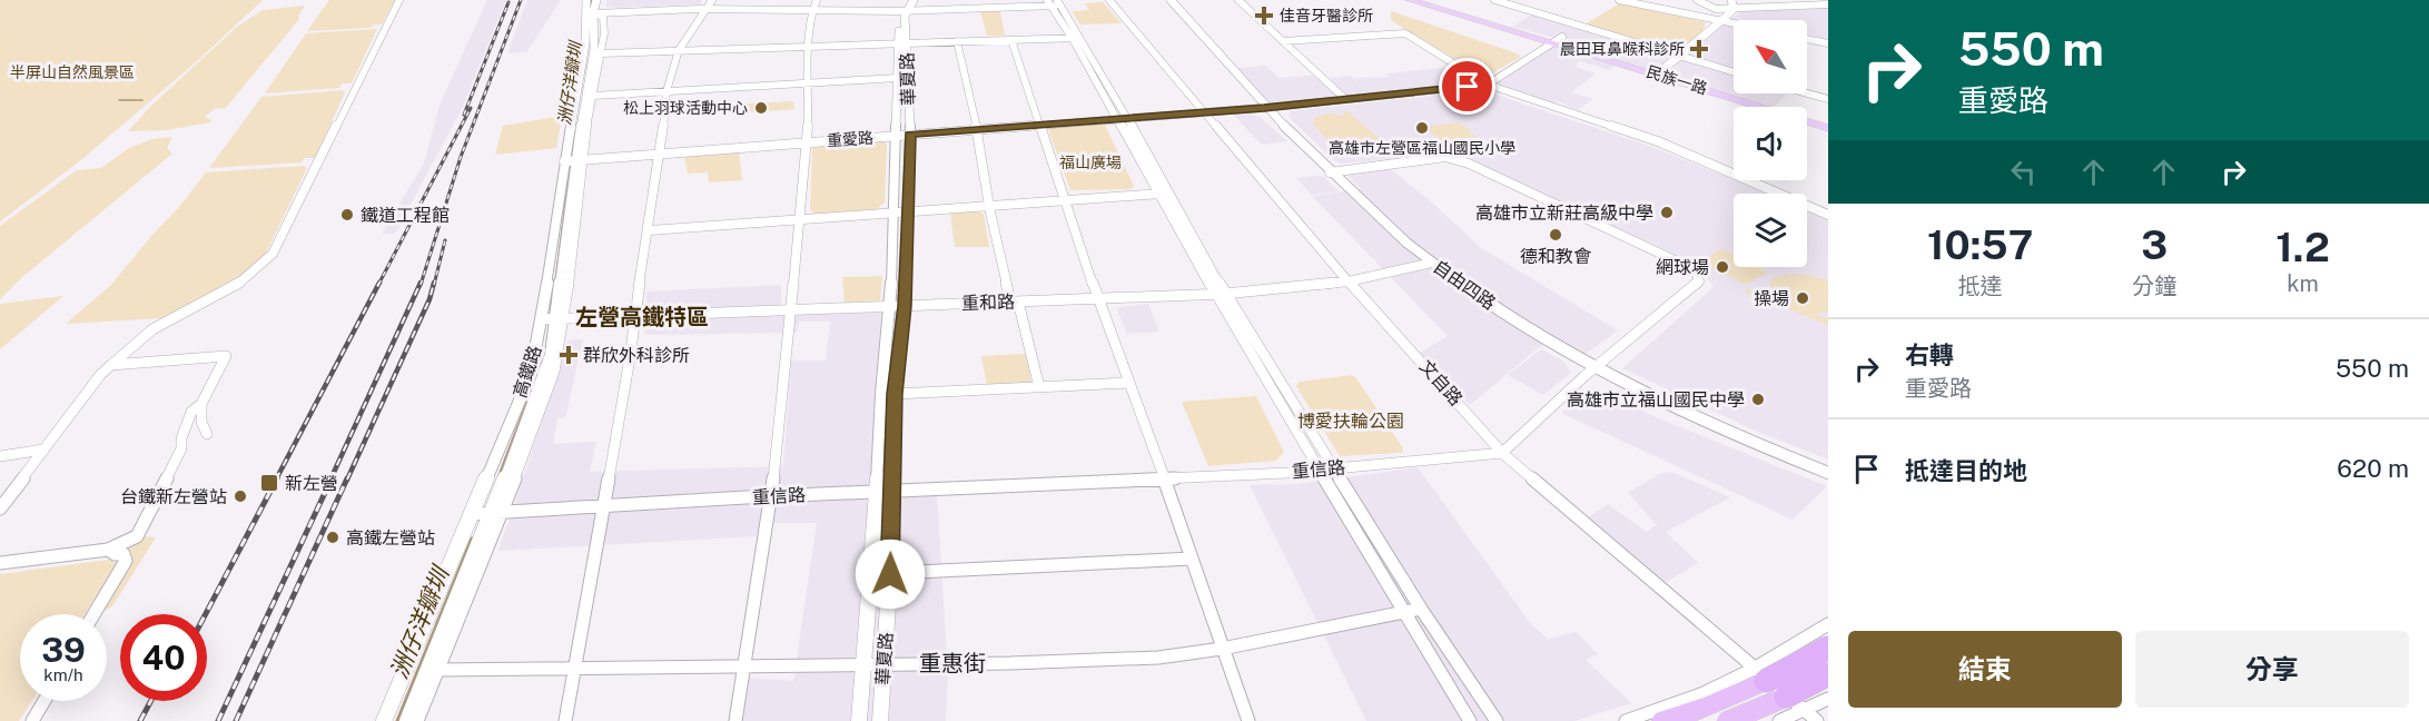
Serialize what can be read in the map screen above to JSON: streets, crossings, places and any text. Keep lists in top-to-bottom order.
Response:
{
  "streets": {
    "main road": ["民族一路"],
    "street": [
      "華夏路",
      "重愛路",
      "自由四路",
      "重和路",
      "高鐵路",
      "文自路",
      "重信路",
      "重惠街"
    ]
  },
  "crossings": [
    ["華夏路", "重愛路"],
    ["華夏路", "重和路"],
    ["華夏路", "重信路"],
    ["華夏路", "重惠街"],
    ["民族一路", "重愛路"],
    ["重愛路", "自由四路"],
    ["重愛路", "高鐵路"],
    ["重愛路", "文自路"],
    ["自由四路", "重和路"],
    ["重和路", "高鐵路"],
    ["重和路", "文自路"],
    ["高鐵路", "重信路"],
    ["高鐵路", "重惠街"],
    ["文自路", "重信路"]
  ],
  "districts": ["左營高鐵特區"],
  "water": ["洲仔洋瓣圳"],
  "parks": ["半屏山自然風景區", "福山廣場", "博愛扶輪公園"],
  "places": {
    "health": ["佳音牙醫診所", "晨田耳鼻喉科診所", "群欣外科診所"],
    "other": [
      "松上羽球活動中心",
      "高雄市左營區福山國民小學",
      "高雄市立新莊高級中學",
      "鐵道工程館",
      "德和教會",
      "網球場",
      "操場",
      "高雄市立福山國民中學",
      "台鐵新左營站",
      "高鐵左營站"
    ],
    "transit": ["新左營"]
  },
  "north": "top left",
  "page": {
    "turn": ["550 m", "重愛路"],
    "eta": [
      "10:57",
      "抵達",
      "3",
      "分鐘",
      "1.2",
      "km"
    ],
    "list": [
      {
        "name": "右轉",
        "note": "重愛路",
        "value": "550 m"
      },
      {
        "name": "抵達目的地",
        "value": "620 m"
      }
    ],
    "speed": "39 km/h",
    "limit": "40",
    "buttons": ["結束", "分享"]
  }
}
